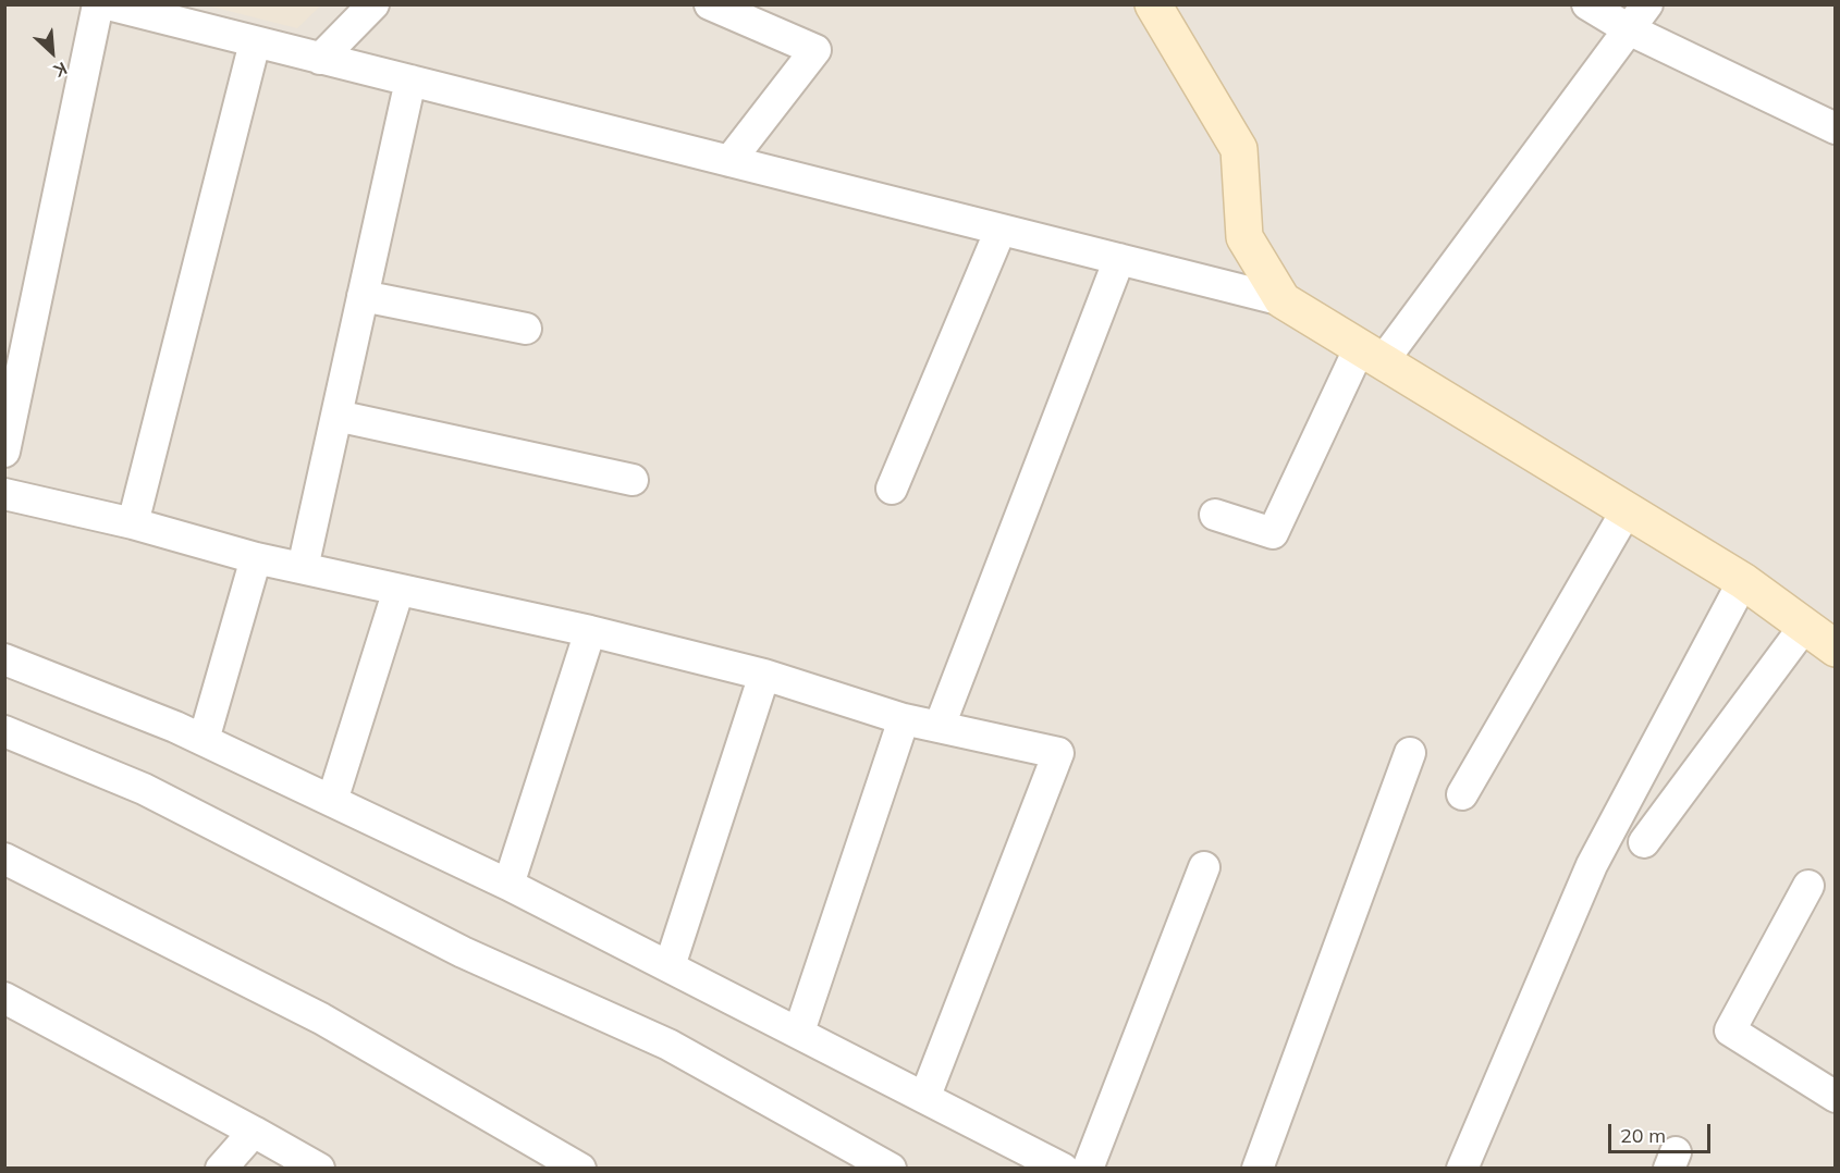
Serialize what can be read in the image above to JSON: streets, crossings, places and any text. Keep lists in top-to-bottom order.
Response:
{
  "scale_bar": "20 m",
  "north": "bottom right"
}
